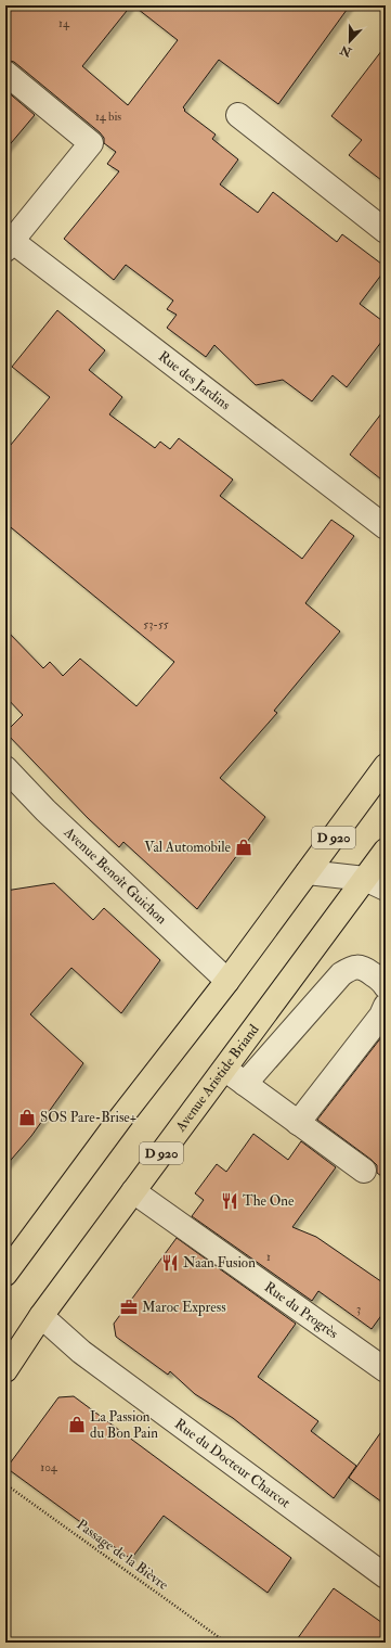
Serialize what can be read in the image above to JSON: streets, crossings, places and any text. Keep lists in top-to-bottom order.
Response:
{
  "streets": {
    "main road": ["D 920", "Avenue Aristide Briand"],
    "street": [
      "Rue des Jardins",
      "Avenue Benoît Guichon",
      "Rue du Progrès",
      "Rue du Docteur Charcot"
    ],
    "path": ["Passage de la Bièvre"]
  },
  "crossings": [
    ["D 920", "Avenue Benoît Guichon"],
    ["Avenue Aristide Briand", "Rue du Progrès"],
    ["Avenue Aristide Briand", "Rue du Docteur Charcot"]
  ],
  "places": {
    "shop": ["Val Automobile", "SOS Pare-Brise+", "La Passion du Bon Pain"],
    "restaurant": ["The One", "Naan Fusion"],
    "office": ["Maroc Express"]
  },
  "house_numbers": [
    "14",
    "14 bis",
    "53-55",
    "1",
    "3",
    "104"
  ],
  "north": "bottom"
}
